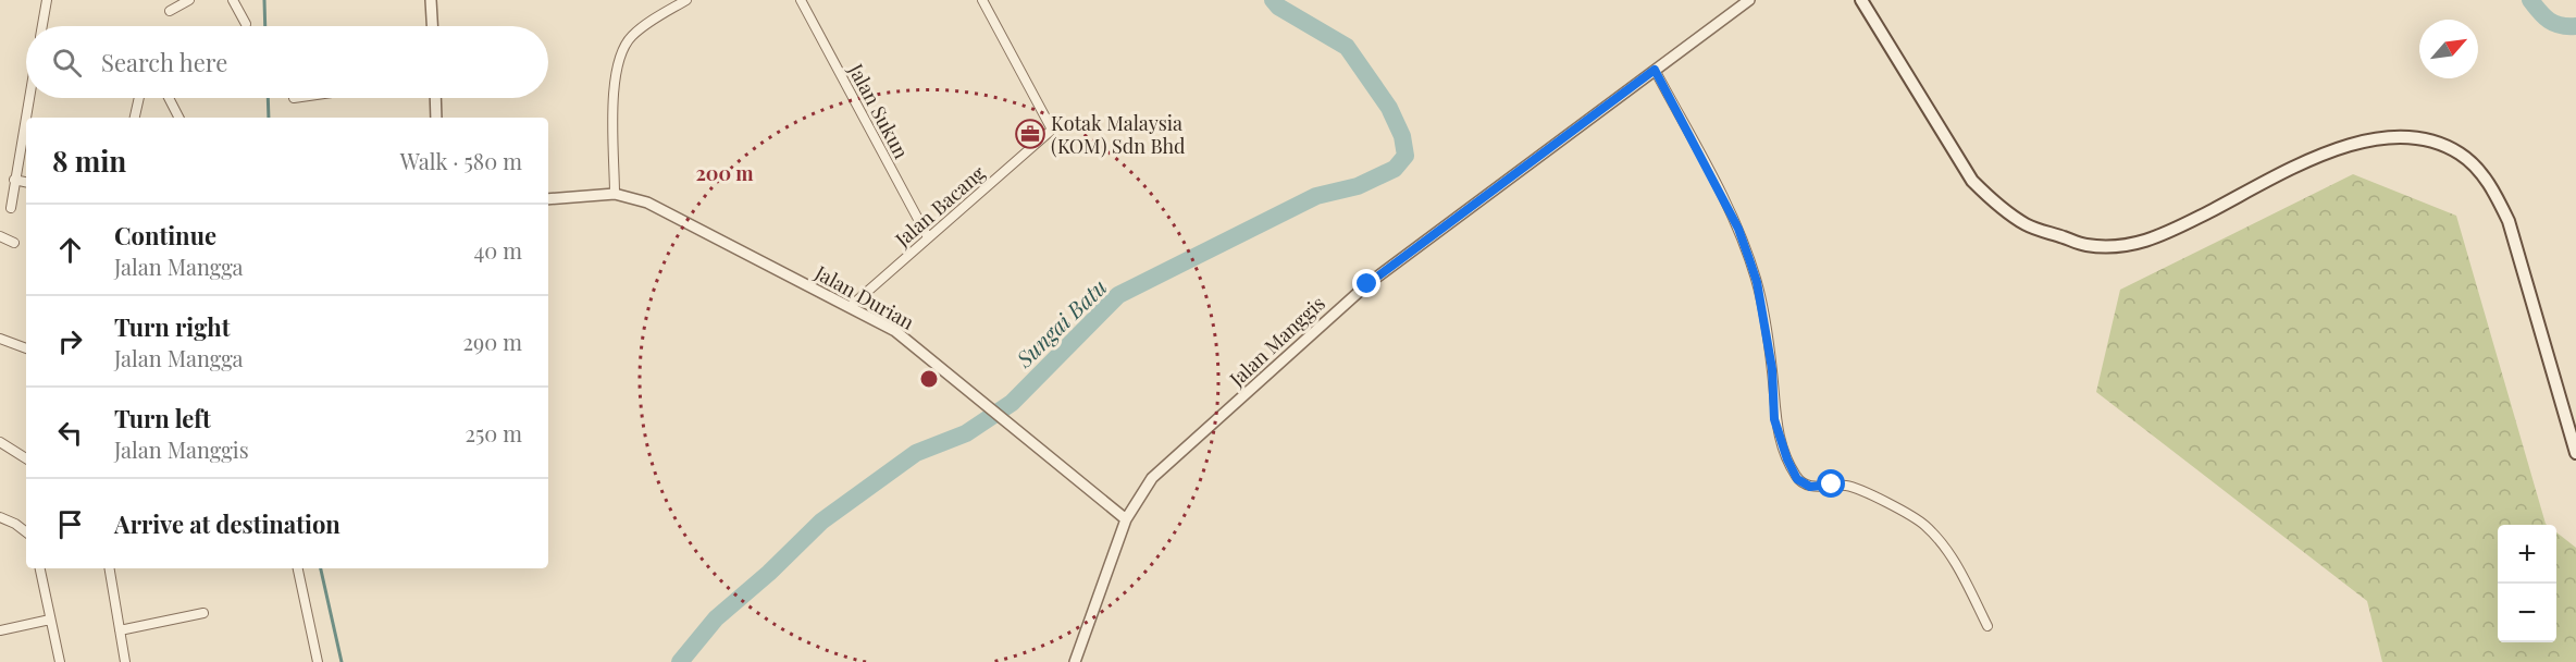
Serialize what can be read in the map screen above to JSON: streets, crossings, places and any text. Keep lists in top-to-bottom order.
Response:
{
  "streets": {
    "street": [
      "Jalan Sukun",
      "Jalan Bacang",
      "Jalan Durian",
      "Jalan Manggis"
    ]
  },
  "crossings": [
    ["Jalan Sukun", "Jalan Bacang"],
    ["Jalan Bacang", "Jalan Durian"],
    ["Jalan Durian", "Jalan Manggis"]
  ],
  "water": ["Sungai Batu"],
  "places": {
    "office": ["Kotak Malaysia (KOM) Sdn Bhd"]
  },
  "north": "top right",
  "page": {
    "search": "Search here",
    "heading": ["8 min", "Walk · 580 m"],
    "list": [
      ["Continue", "Jalan Mangga", "40 m"],
      ["Turn right", "Jalan Mangga", "290 m"],
      ["Turn left", "Jalan Manggis", "250 m"],
      "Arrive at destination"
    ],
    "map_buttons": ["+", "−"]
  },
  "rings": ["200 m"]
}
